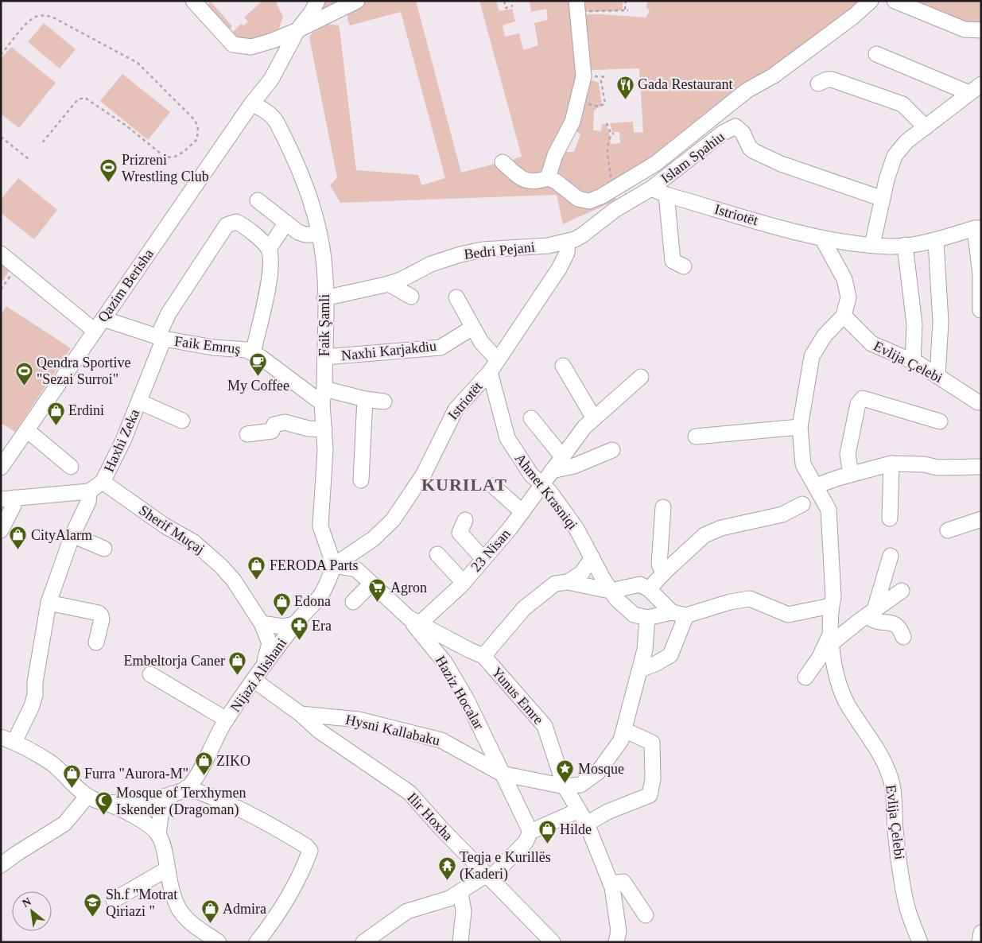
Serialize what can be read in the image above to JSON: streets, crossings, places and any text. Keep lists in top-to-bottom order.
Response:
{
  "streets": {
    "street": [
      "Islam Spahiu",
      "Istriotët",
      "Bedri Pejani",
      "Qazim Berisha",
      "Faik Şamli",
      "Faik Emruş",
      "Naxhi Karjakdiu",
      "Evlija Çelebi",
      "Haxhi Zeka",
      "Ahmet Krasniqi",
      "Sherif Muçaj",
      "23 Nisan",
      "Nijazi Alishani",
      "Haziz Hocalar",
      "Yunus Emre",
      "Hysni Kallabaku",
      "Ilir Hoxha"
    ]
  },
  "crossings": [
    ["Islam Spahiu", "Istriotët"],
    ["Islam Spahiu", "Bedri Pejani"],
    ["Istriotët", "Bedri Pejani"],
    ["Istriotët", "Faik Şamli"],
    ["Istriotët", "Evlija Çelebi"],
    ["Istriotët", "Ahmet Krasniqi"],
    ["Istriotët", "Nijazi Alishani"],
    ["Istriotët", "Yunus Emre"],
    ["Bedri Pejani", "Faik Şamli"],
    ["Qazim Berisha", "Faik Şamli"],
    ["Qazim Berisha", "Faik Emruş"],
    ["Faik Şamli", "Faik Emruş"],
    ["Faik Şamli", "Naxhi Karjakdiu"],
    ["Faik Şamli", "Nijazi Alishani"],
    ["Faik Şamli", "Yunus Emre"],
    ["Faik Emruş", "Haxhi Zeka"],
    ["Haxhi Zeka", "Sherif Muçaj"],
    ["Ahmet Krasniqi", "23 Nisan"],
    ["Sherif Muçaj", "Nijazi Alishani"],
    ["23 Nisan", "Haziz Hocalar"],
    ["23 Nisan", "Yunus Emre"],
    ["Nijazi Alishani", "Yunus Emre"],
    ["Nijazi Alishani", "Ilir Hoxha"],
    ["Haziz Hocalar", "Yunus Emre"],
    ["Haziz Hocalar", "Hysni Kallabaku"],
    ["Hysni Kallabaku", "Ilir Hoxha"]
  ],
  "districts": ["KURILAT"],
  "places": {
    "restaurant": ["Gada Restaurant"],
    "sports": ["Prizreni Wrestling Club", "Qendra Sportive \"Sezai Surroi\""],
    "cafe": ["My Coffee"],
    "shop": [
      "Erdini",
      "CityAlarm",
      "FERODA Parts",
      "Edona",
      "Embeltorja Caner",
      "ZIKO",
      "Furra \"Aurora-M\"",
      "Hilde",
      "Admira"
    ],
    "supermarket": ["Agron"],
    "pharmacy": ["Era"],
    "place": ["Mosque"],
    "mosque": ["Mosque of Terxhymen Iskender (Dragoman)"],
    "temple": ["Teqja e Kurillës (Kaderi)"],
    "school or university": ["Sh.f \"Motrat Qiriazi \""]
  },
  "north": "top left"
}
